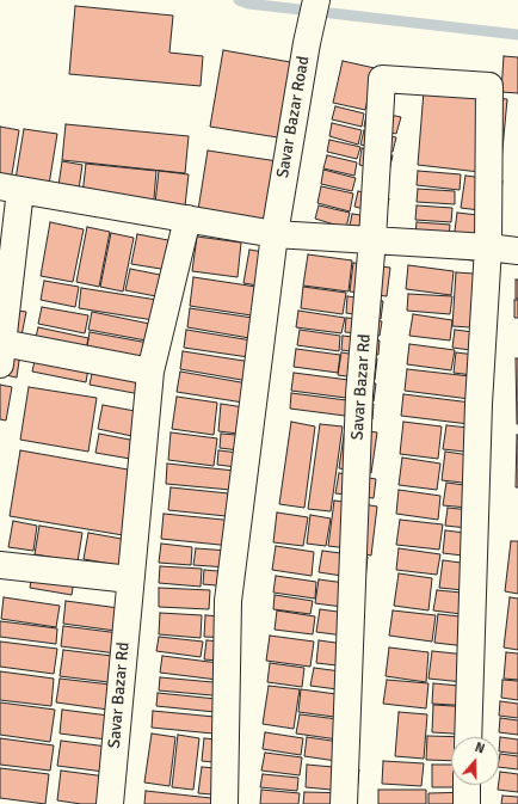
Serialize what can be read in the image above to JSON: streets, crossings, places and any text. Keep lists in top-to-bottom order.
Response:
{
  "streets": {
    "street": ["Savar Bazar Road", "Savar Bazar Rd"]
  },
  "north": "top"
}
